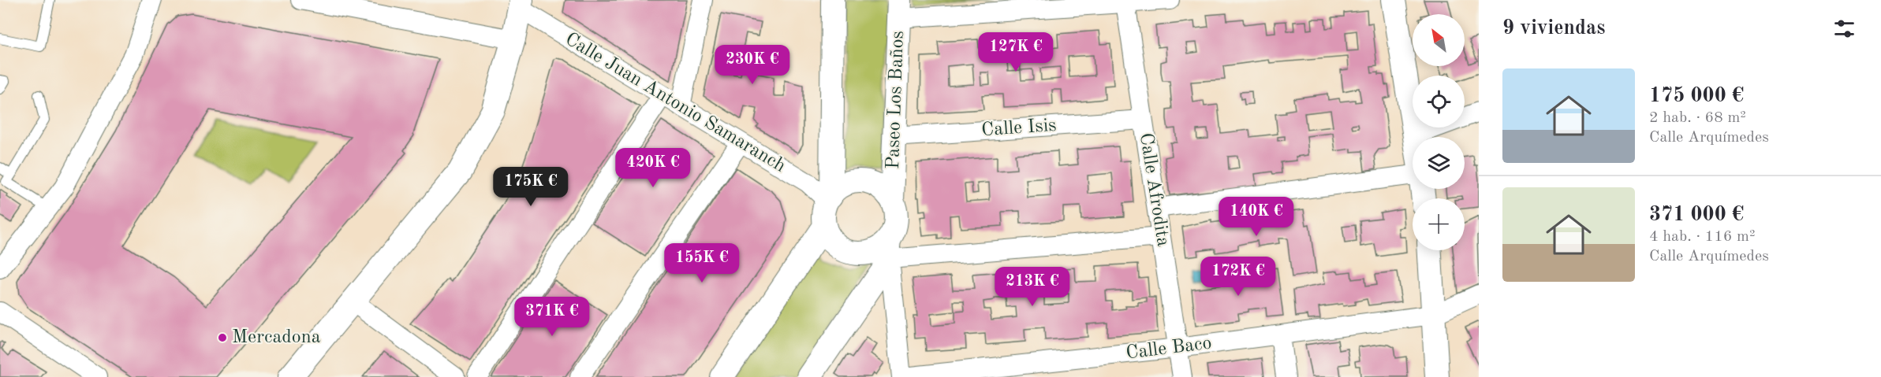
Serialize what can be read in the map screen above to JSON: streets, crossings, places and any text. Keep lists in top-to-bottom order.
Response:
{
  "streets": {
    "street": [
      "Paseo Los Baños",
      "Calle Juan Antonio Samaranch",
      "Calle Isis",
      "Calle Afrodita",
      "Calle Baco"
    ]
  },
  "crossings": [
    ["Paseo Los Baños", "Calle Juan Antonio Samaranch"],
    ["Paseo Los Baños", "Calle Isis"],
    ["Calle Isis", "Calle Afrodita"],
    ["Calle Afrodita", "Calle Baco"]
  ],
  "places": ["Mercadona"],
  "north": "top left",
  "page": {
    "heading": "9 viviendas",
    "map_buttons": "+",
    "price": [
      "127K €",
      "230K €",
      "420K €",
      "175K €",
      "140K €",
      "155K €",
      "172K €",
      "213K €",
      "371K €"
    ],
    "list": [
      {
        "name": "175 000 €",
        "note": "2 hab. · 68 m² · Calle Arquímedes"
      },
      {
        "name": "371 000 €",
        "note": "4 hab. · 116 m² · Calle Arquímedes"
      }
    ]
  }
}
